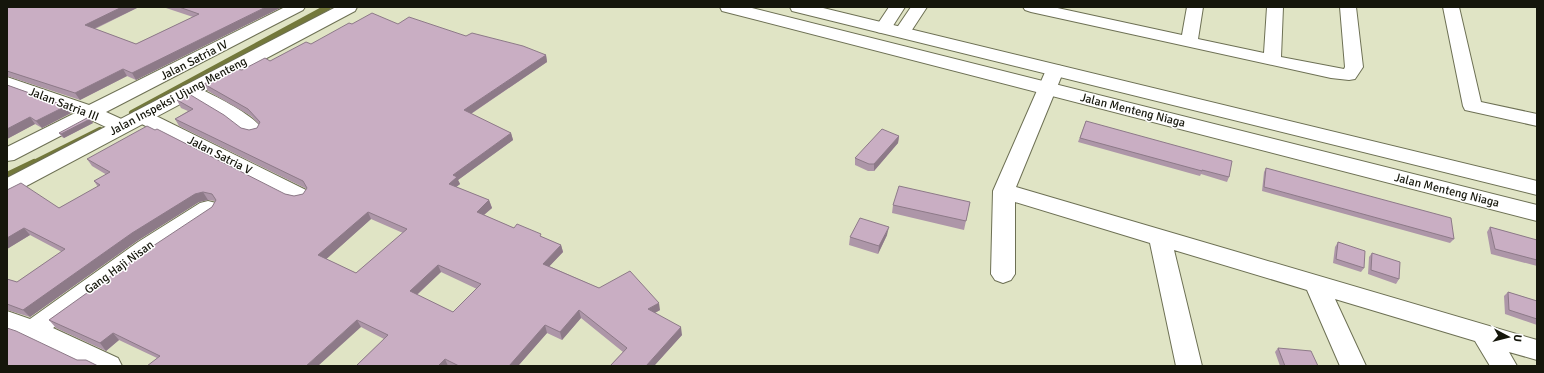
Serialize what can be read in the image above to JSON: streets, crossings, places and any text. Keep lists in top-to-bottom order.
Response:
{
  "streets": {
    "street": [
      "Jalan Satria IV",
      "Jalan Inspeksi Ujung Menteng",
      "Jalan Satria III",
      "Jalan Menteng Niaga",
      "Jalan Satria V",
      "Gang Haji Nisan"
    ]
  },
  "crossings": [
    ["Jalan Satria IV", "Jalan Inspeksi Ujung Menteng"],
    ["Jalan Satria IV", "Jalan Satria III"],
    ["Jalan Inspeksi Ujung Menteng", "Jalan Satria III"],
    ["Jalan Inspeksi Ujung Menteng", "Jalan Satria V"]
  ],
  "north": "right"
}
